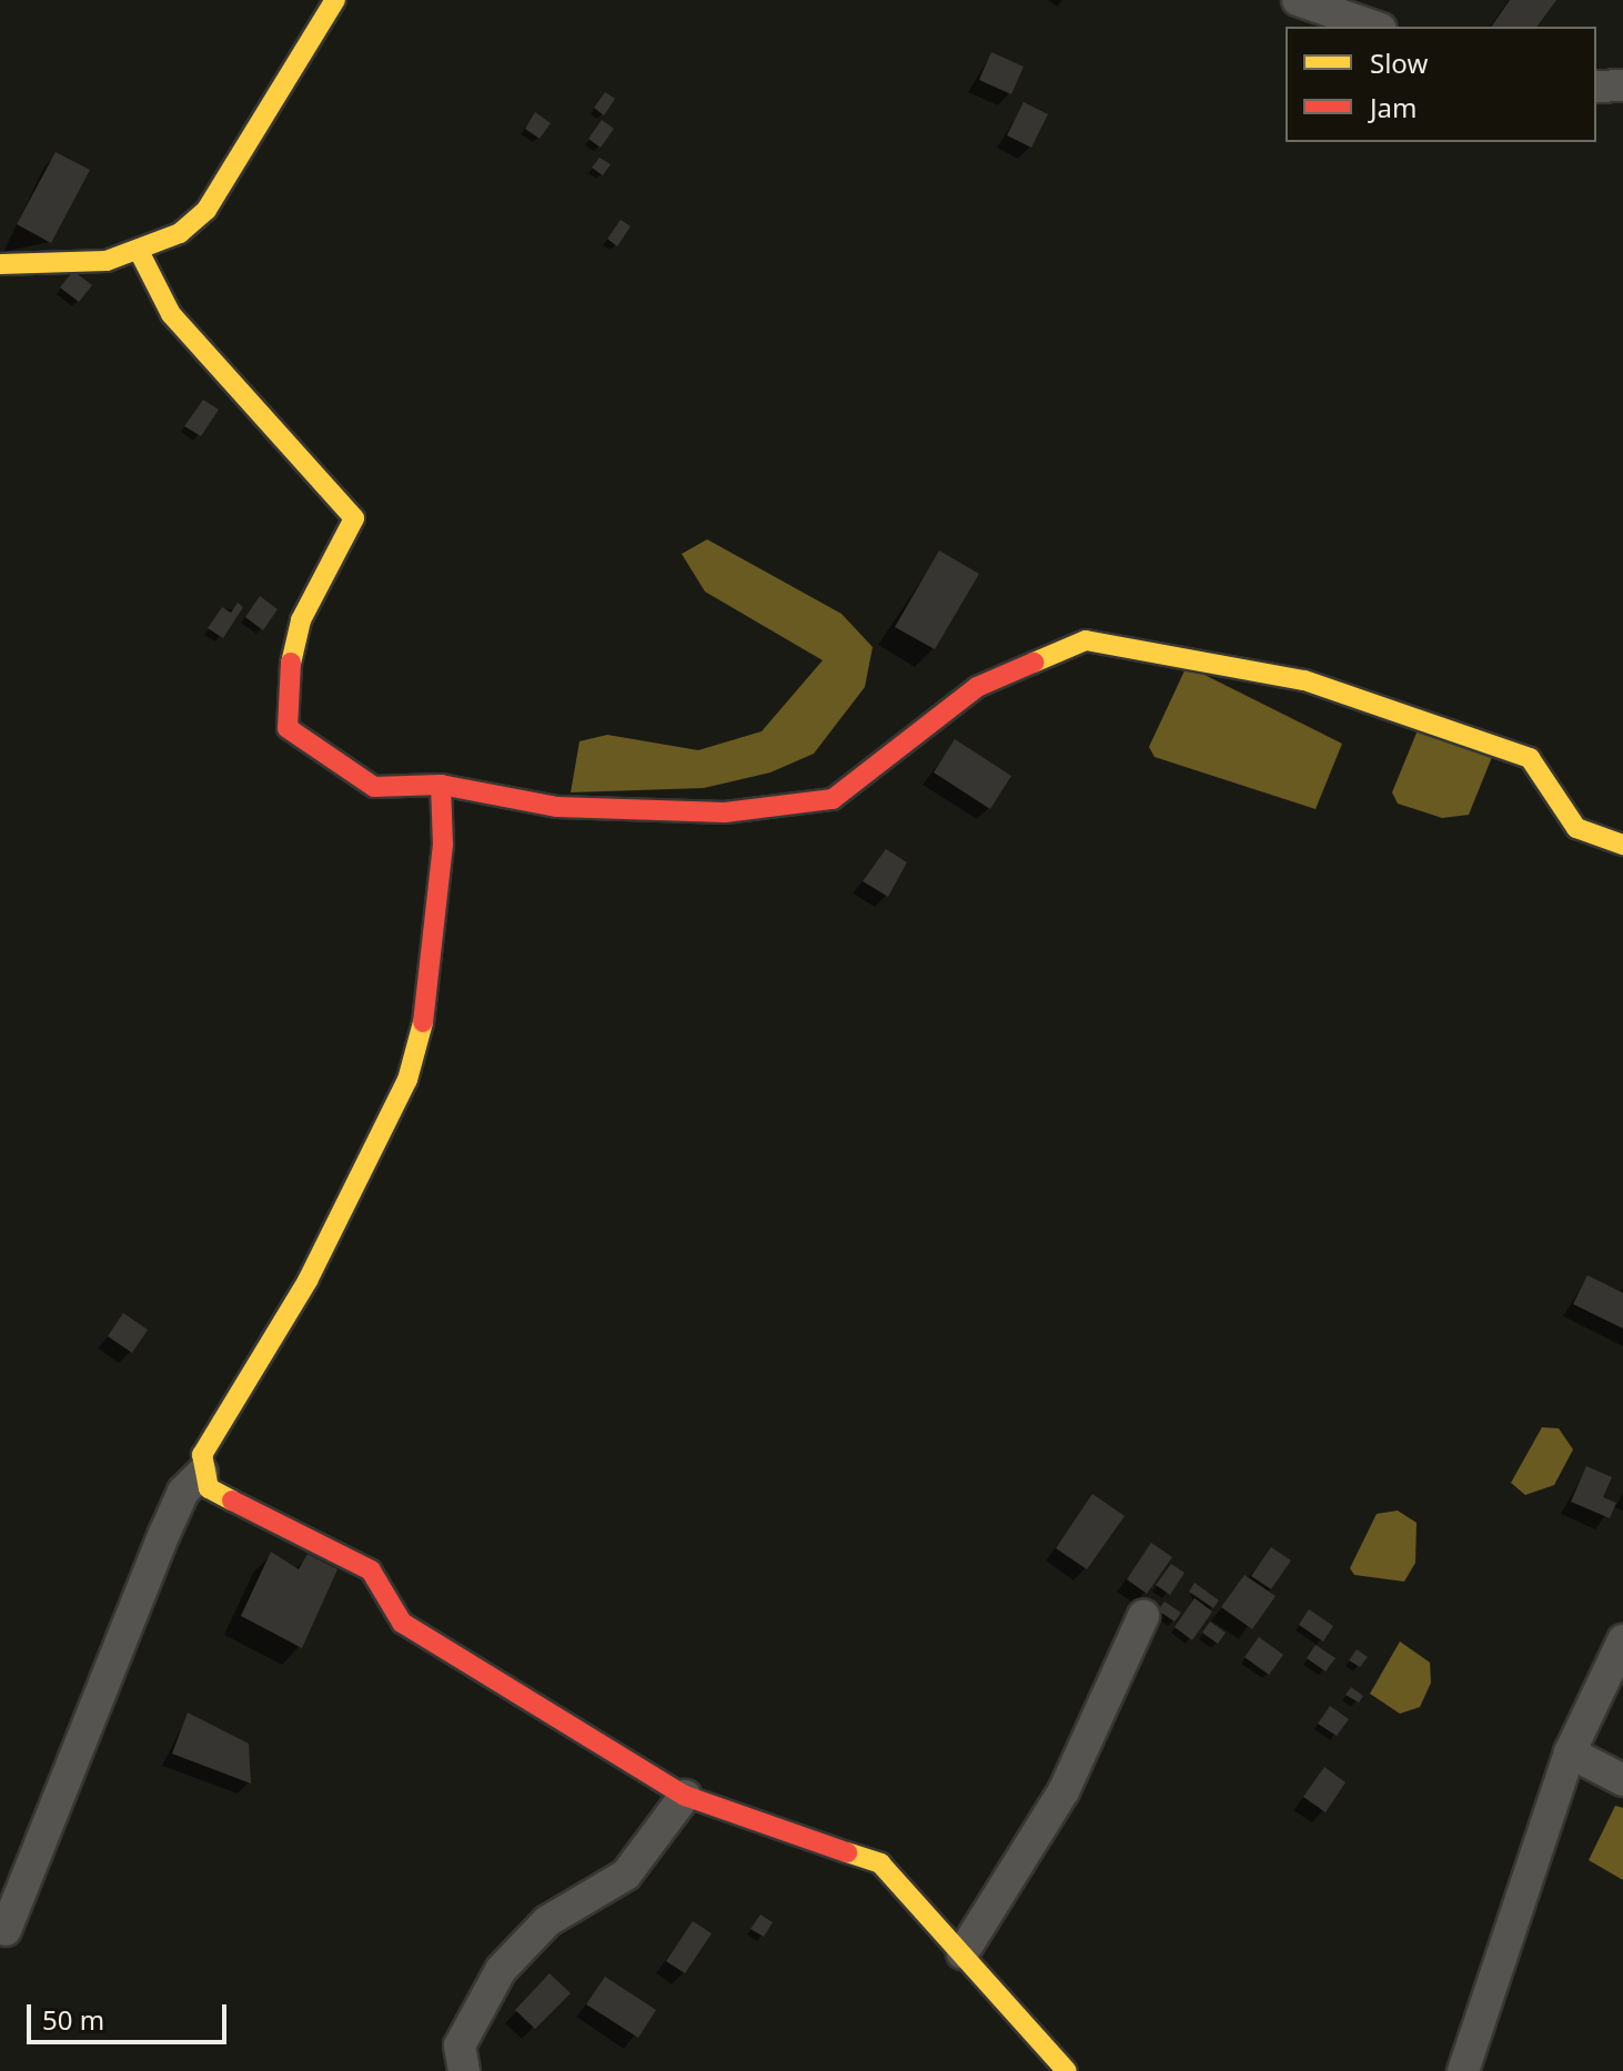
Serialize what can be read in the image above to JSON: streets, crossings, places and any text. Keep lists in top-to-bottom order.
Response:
{
  "legend": ["Slow", "Jam"],
  "scale_bar": "50 m"
}
